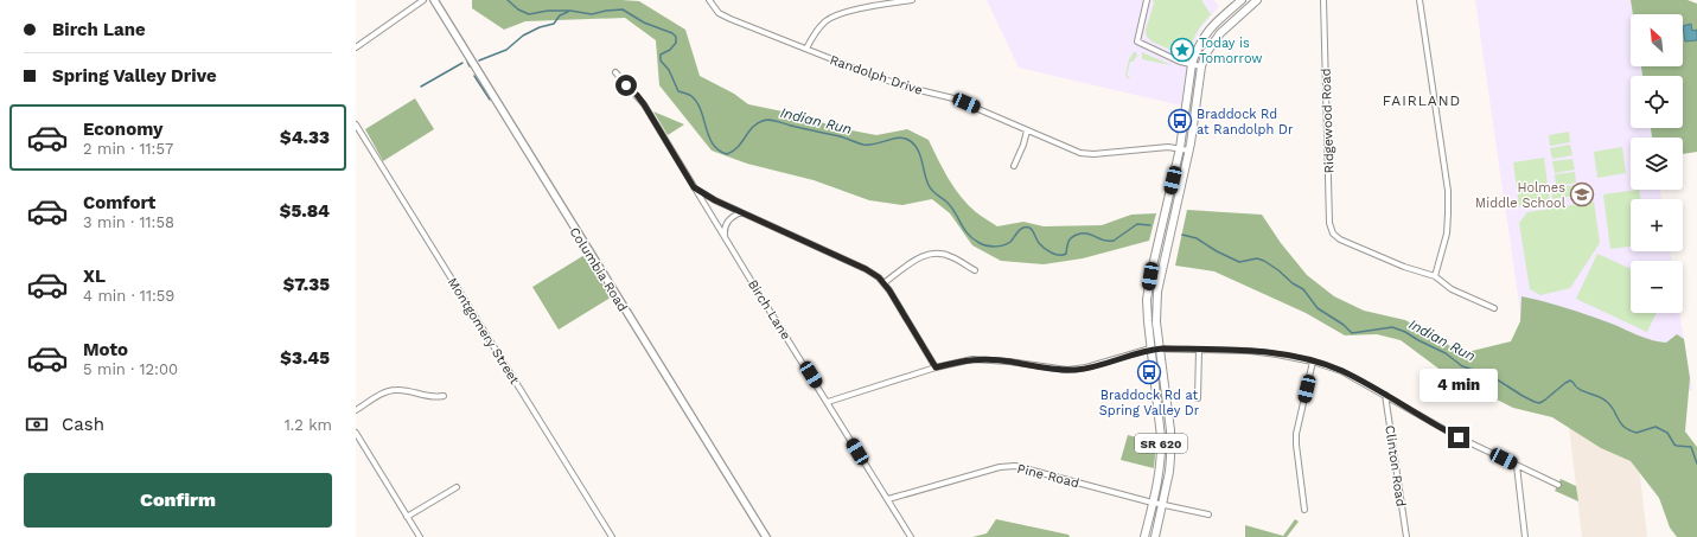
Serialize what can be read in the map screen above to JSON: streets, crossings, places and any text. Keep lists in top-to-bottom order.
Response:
{
  "streets": {
    "main road": ["SR 620"],
    "street": [
      "Randolph Drive",
      "Ridgewood Road",
      "Columbia Road",
      "Birch Lane",
      "Montgomery Street",
      "Clinton Road",
      "Pine Road"
    ]
  },
  "crossings": [
    ["Randolph Drive", "SR 620"],
    ["Birch Lane", "Pine Road"],
    ["SR 620", "Pine Road"]
  ],
  "districts": ["FAIRLAND"],
  "water": ["Indian Run"],
  "places": {
    "place": ["Today is Tomorrow"],
    "bus stop": ["Braddock Rd at Randolph Dr", "Braddock Rd at Spring Valley Dr"],
    "school or university": ["Holmes Middle School"]
  },
  "north": "top left",
  "page": {
    "banner": ["Birch Lane", "Spring Valley Drive"],
    "map_buttons": ["+", "−"],
    "list": [
      {
        "name": "Economy",
        "note": "2 min · 11:57",
        "value": "$4.33"
      },
      {
        "name": "Comfort",
        "note": "3 min · 11:58",
        "value": "$5.84"
      },
      {
        "name": "XL",
        "note": "4 min · 11:59",
        "value": "$7.35"
      },
      {
        "name": "Moto",
        "note": "5 min · 12:00",
        "value": "$3.45"
      }
    ],
    "bubble": "4 min",
    "pay": ["Cash", "1.2 km"],
    "buttons": "Confirm"
  }
}
